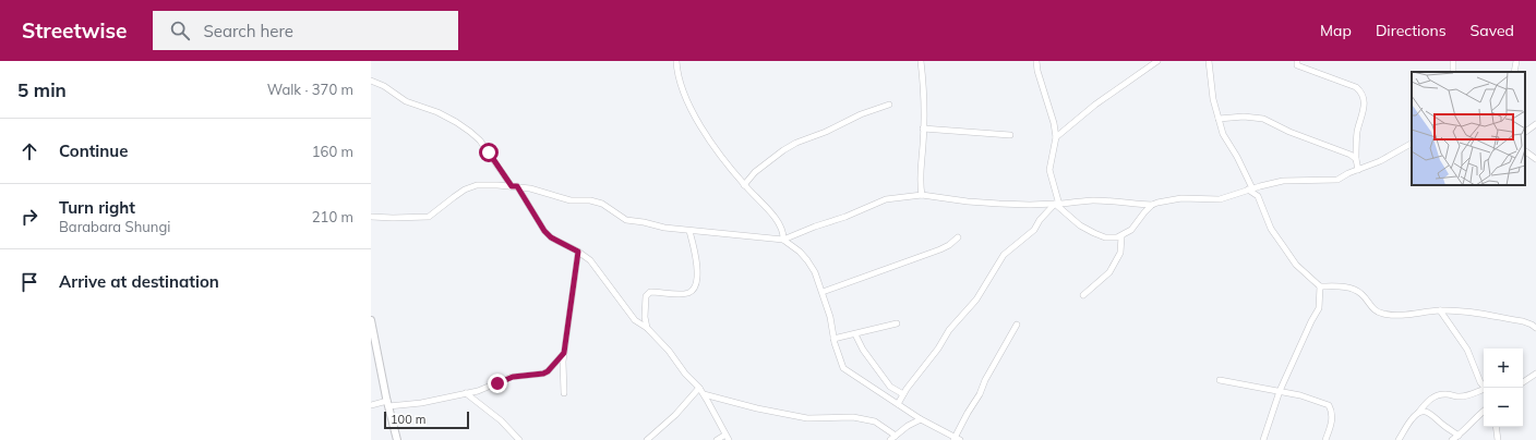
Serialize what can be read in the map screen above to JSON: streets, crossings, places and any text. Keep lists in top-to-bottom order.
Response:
{
  "scale_bar": "100 m",
  "page": {
    "header": "Streetwise",
    "search": "Search here",
    "nav": ["Map", "Directions", "Saved"],
    "heading": ["5 min", "Walk · 370 m"],
    "list": [
      ["Continue", "160 m"],
      ["Turn right", "Barabara Shungi", "210 m"],
      "Arrive at destination"
    ],
    "map_buttons": ["+", "−"],
    "scale": "100 m"
  }
}
